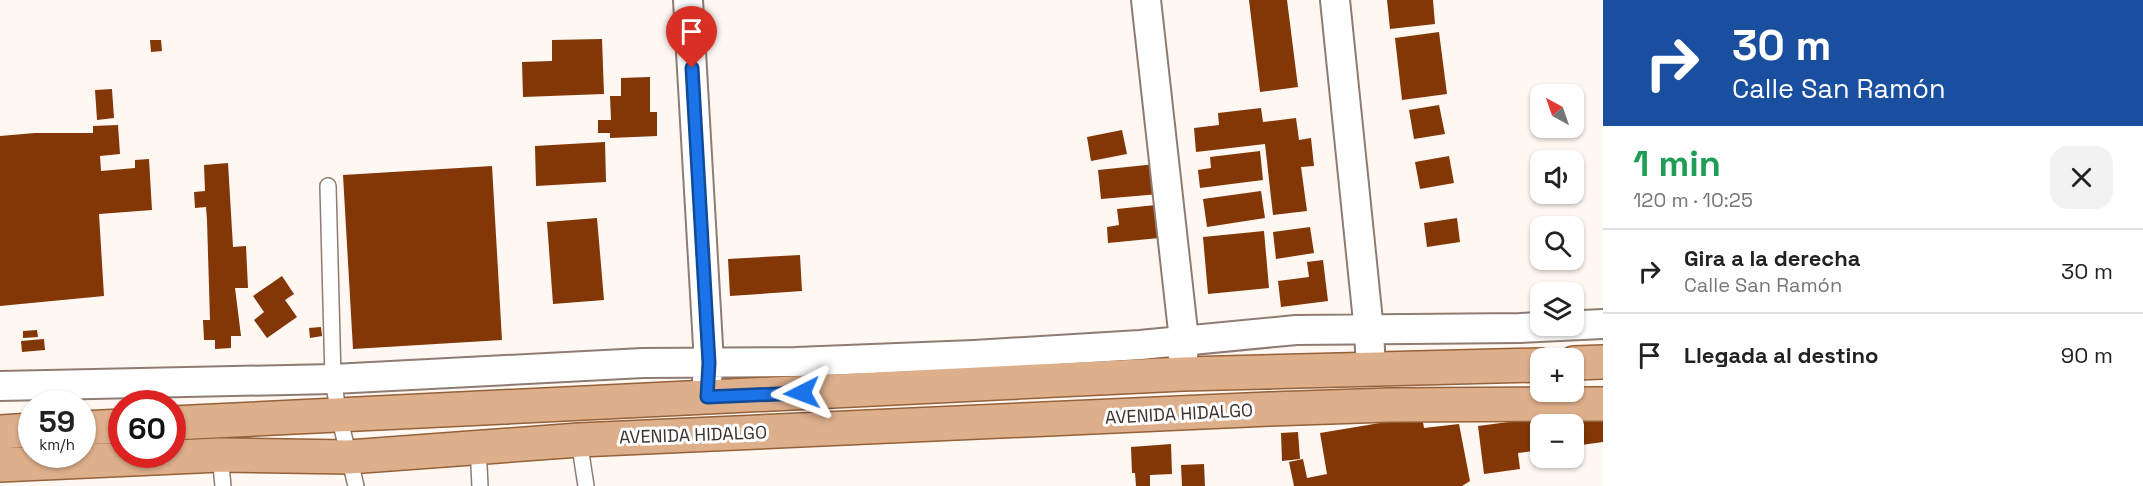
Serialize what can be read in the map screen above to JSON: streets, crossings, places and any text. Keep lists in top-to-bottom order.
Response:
{
  "streets": {
    "main road": ["AVENIDA HIDALGO"]
  },
  "north": "top left",
  "page": {
    "turn": ["30 m", "Calle San Ramón"],
    "map_buttons": ["+", "−"],
    "heading": ["1 min", "120 m · 10:25"],
    "list": [
      {
        "name": "Gira a la derecha",
        "note": "Calle San Ramón",
        "value": "30 m"
      },
      {
        "name": "Llegada al destino",
        "value": "90 m"
      }
    ],
    "speed": "59 km/h",
    "limit": "60"
  }
}
